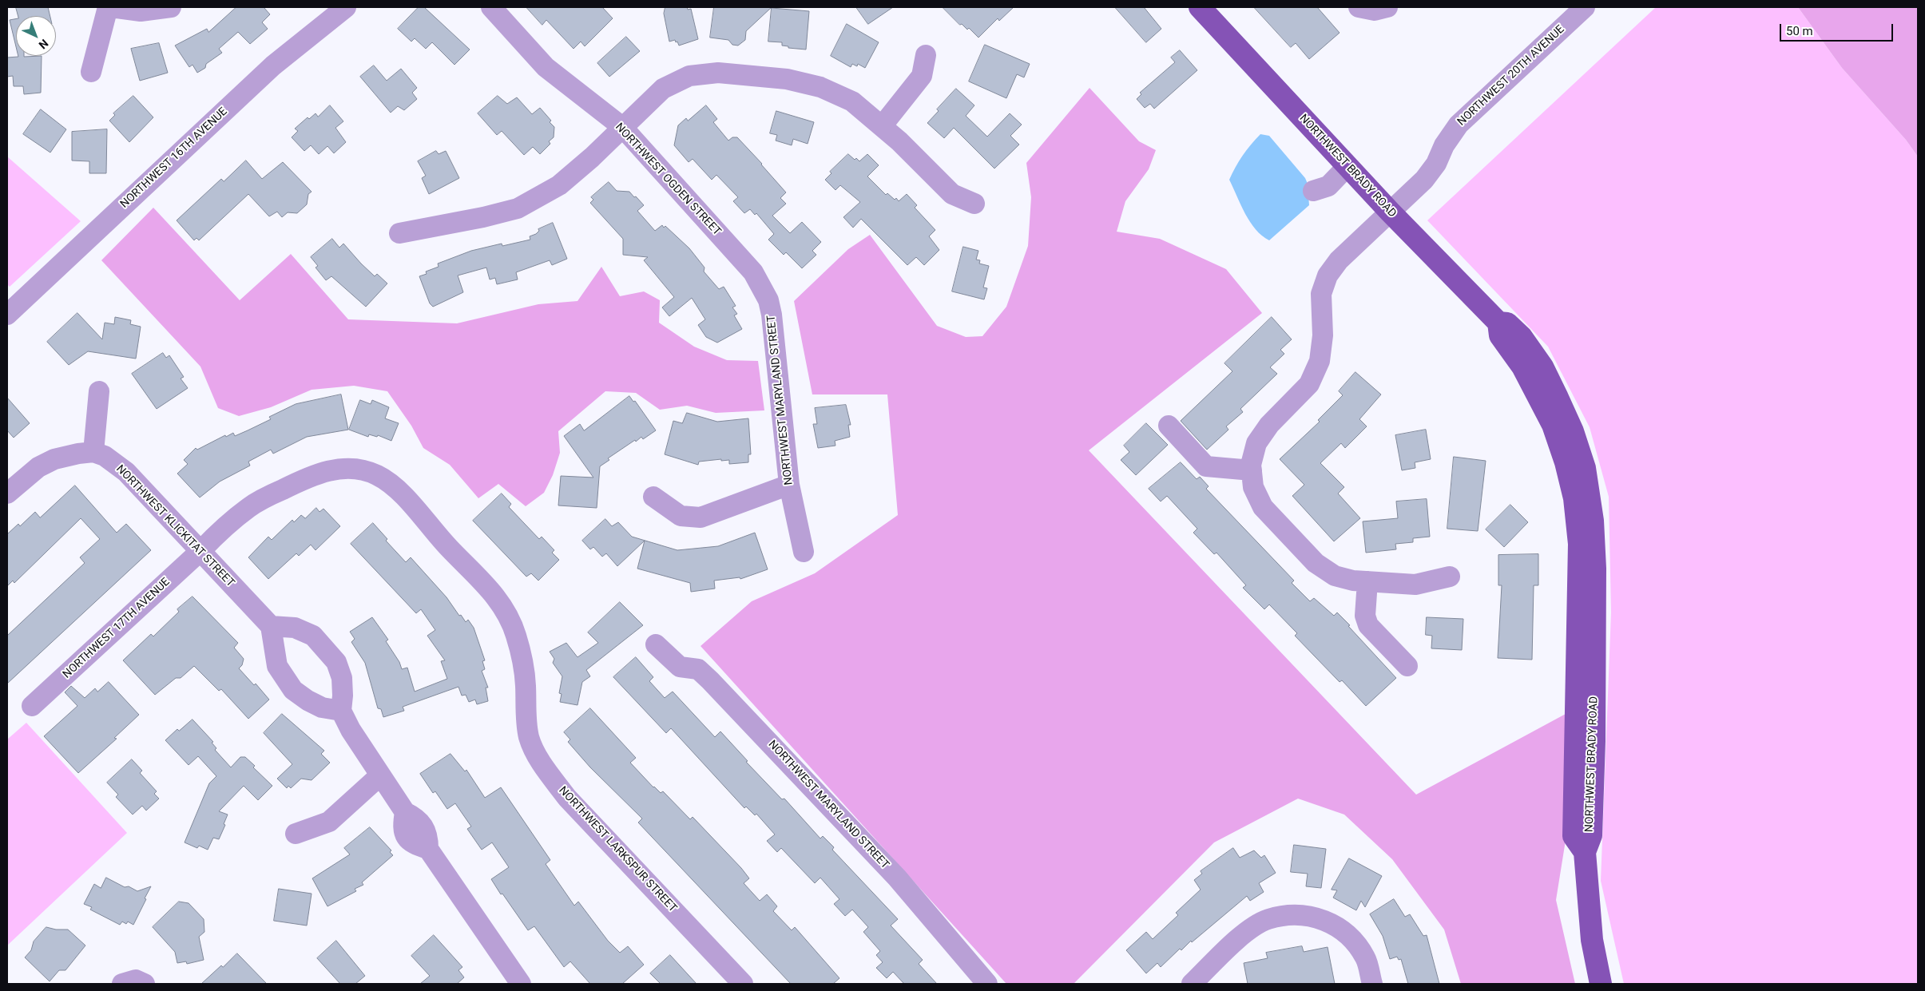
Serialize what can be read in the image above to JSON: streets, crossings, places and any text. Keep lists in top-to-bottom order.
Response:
{
  "streets": {
    "main road": ["NORTHWEST BRADY ROAD"],
    "street": [
      "NORTHWEST 20TH AVENUE",
      "NORTHWEST 16TH AVENUE",
      "NORTHWEST OGDEN STREET",
      "NORTHWEST MARYLAND STREET",
      "NORTHWEST KLICKITAT STREET",
      "NORTHWEST 17TH AVENUE",
      "NORTHWEST LARKSPUR STREET"
    ]
  },
  "crossings": [
    ["NORTHWEST 20TH AVENUE", "NORTHWEST BRADY ROAD"],
    ["NORTHWEST OGDEN STREET", "NORTHWEST MARYLAND STREET"],
    ["NORTHWEST KLICKITAT STREET", "NORTHWEST 17TH AVENUE"],
    ["NORTHWEST KLICKITAT STREET", "NORTHWEST LARKSPUR STREET"],
    ["NORTHWEST 17TH AVENUE", "NORTHWEST LARKSPUR STREET"]
  ],
  "scale_bar": "50 m",
  "north": "bottom right"
}
